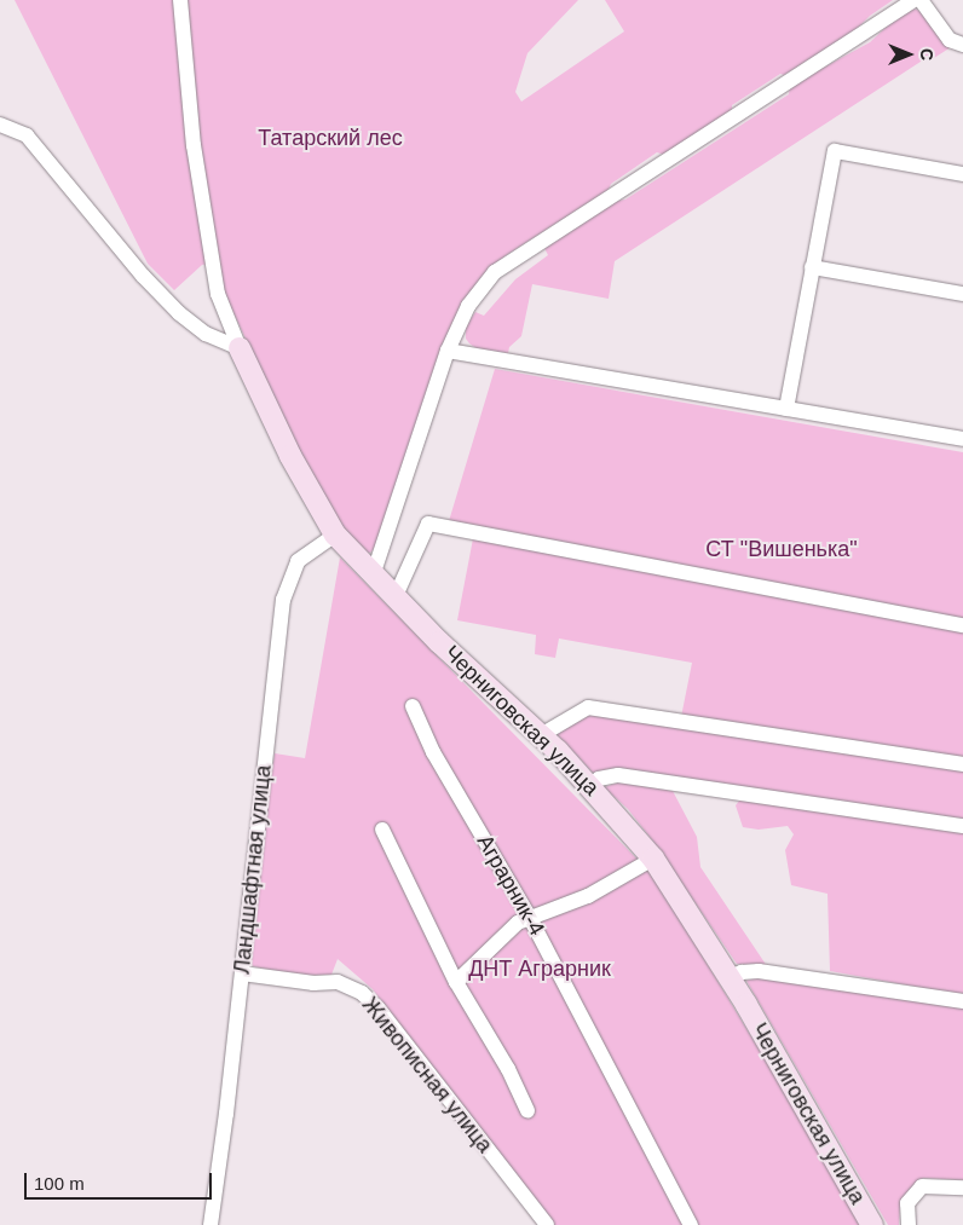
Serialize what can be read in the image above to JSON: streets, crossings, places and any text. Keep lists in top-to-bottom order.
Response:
{
  "streets": {
    "street": [
      "Черниговская улица",
      "Ландшафтная улица",
      "Аграрник-4",
      "Живописная улица"
    ]
  },
  "crossings": [
    ["Черниговская улица", "Ландшафтная улица"],
    ["Ландшафтная улица", "Живописная улица"]
  ],
  "parks": ["Татарский лес", "СТ \"Вишенька\"", "ДНТ Аграрник"],
  "scale_bar": "100 m",
  "north": "right"
}
